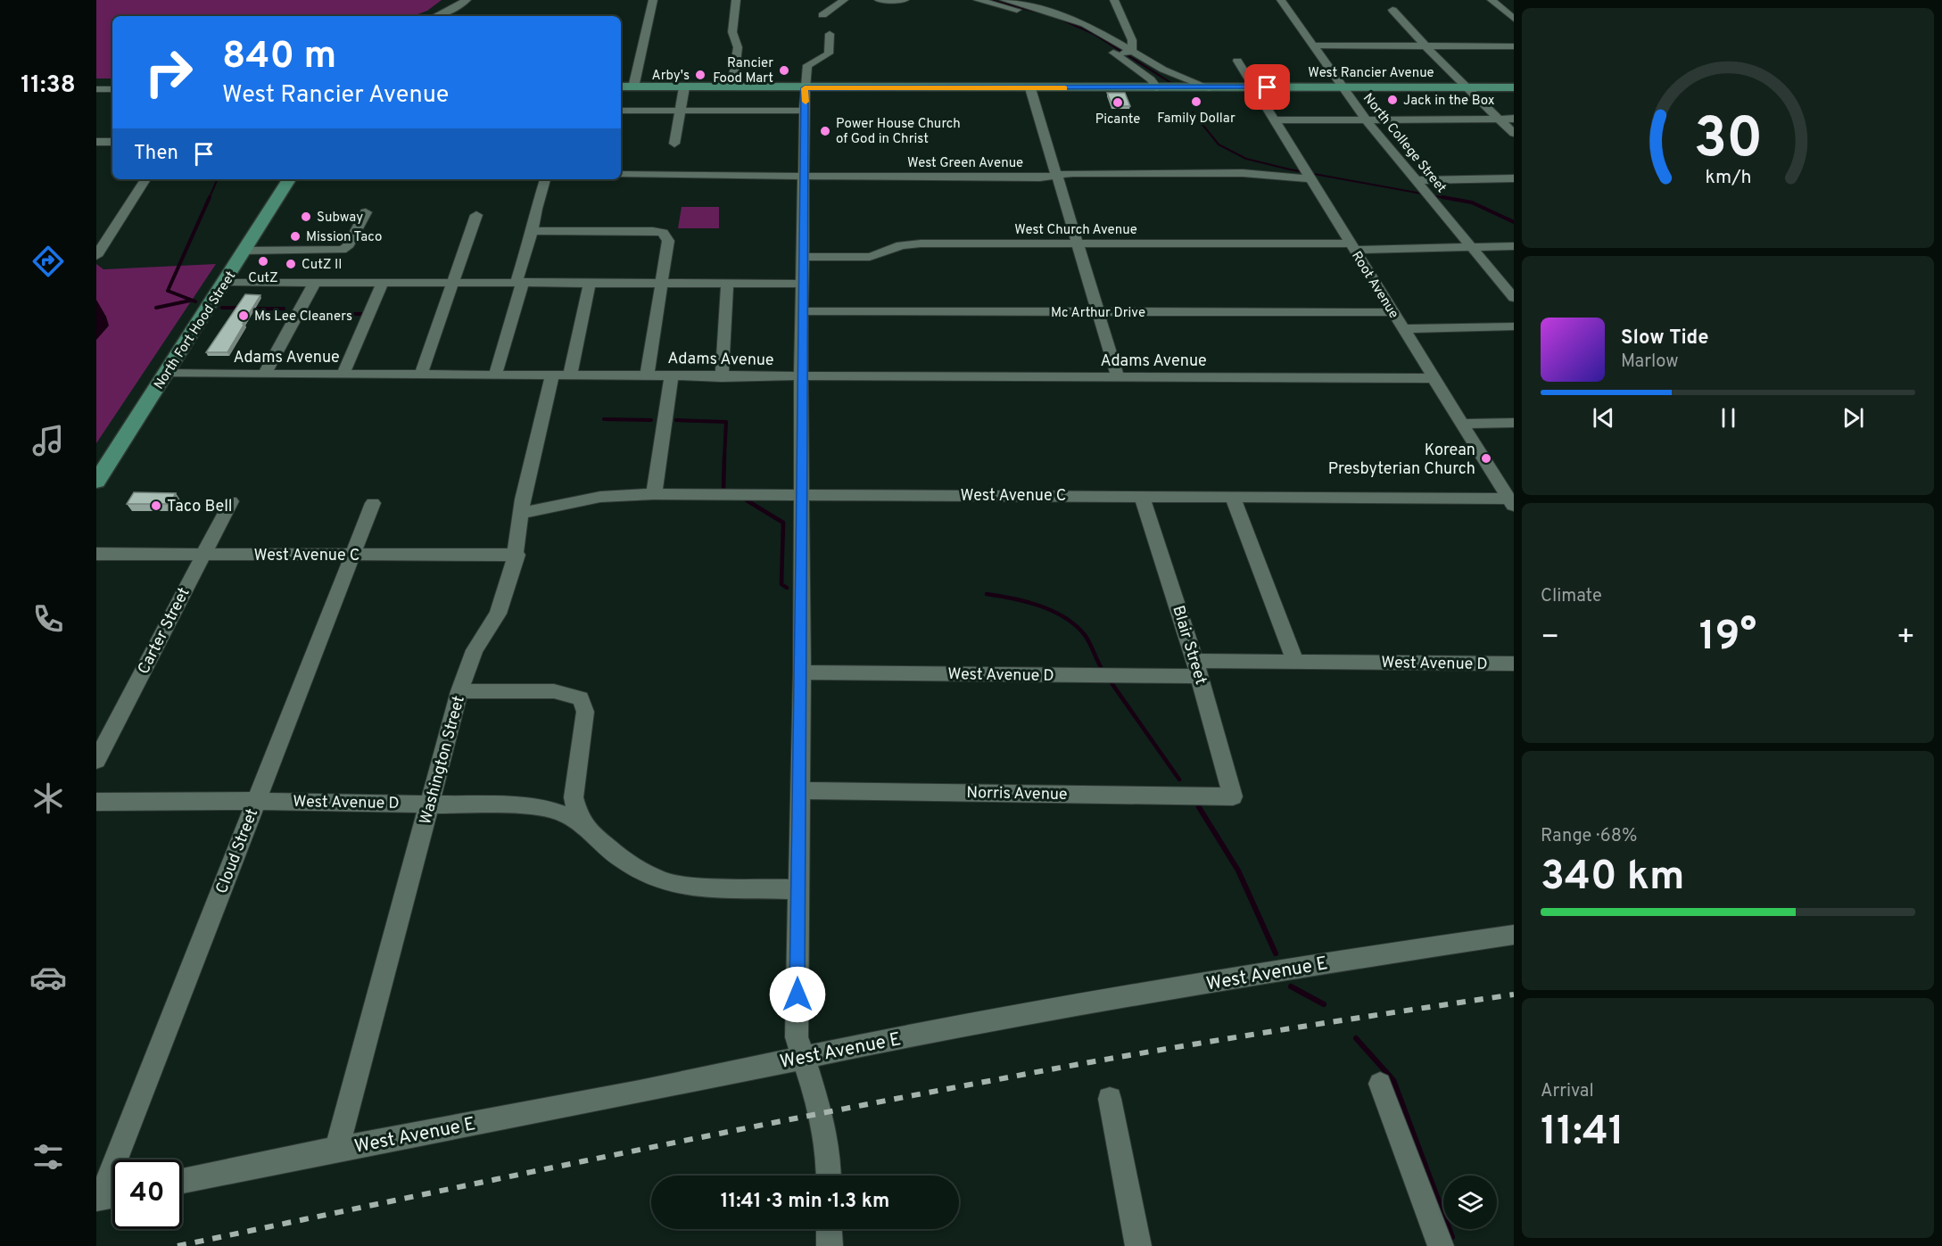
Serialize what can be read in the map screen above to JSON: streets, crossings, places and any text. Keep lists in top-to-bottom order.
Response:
{
  "streets": {
    "main road": ["West Rancier Avenue", "North Fort Hood Street"],
    "street": [
      "North College Street",
      "West Green Avenue",
      "West Church Avenue",
      "Root Avenue",
      "Mc Arthur Drive",
      "Adams Avenue",
      "West Avenue C",
      "Carter Street",
      "Blair Street",
      "West Avenue D",
      "Washington Street",
      "Norris Avenue",
      "Cloud Street",
      "West Avenue E"
    ]
  },
  "crossings": [
    ["West Rancier Avenue", "North College Street"],
    ["West Rancier Avenue", "Root Avenue"],
    ["North College Street", "West Church Avenue"],
    ["West Green Avenue", "Root Avenue"],
    ["West Church Avenue", "Root Avenue"],
    ["Root Avenue", "Mc Arthur Drive"],
    ["Root Avenue", "Adams Avenue"],
    ["Root Avenue", "West Avenue C"],
    ["North Fort Hood Street", "Adams Avenue"],
    ["Adams Avenue", "Washington Street"],
    ["West Avenue C", "Carter Street"],
    ["West Avenue C", "Blair Street"],
    ["West Avenue C", "Washington Street"],
    ["West Avenue C", "Cloud Street"],
    ["Blair Street", "West Avenue D"],
    ["Blair Street", "Norris Avenue"],
    ["West Avenue D", "Washington Street"],
    ["West Avenue D", "Cloud Street"],
    ["Washington Street", "West Avenue E"]
  ],
  "places": [
    "Rancier Food Mart",
    "Arby's",
    "Jack in the Box",
    "Family Dollar",
    "Picante",
    "Power House Church of God in Christ",
    "Subway",
    "Mission Taco",
    "CutZ",
    "CutZ II",
    "Ms Lee Cleaners",
    "Korean Presbyterian Church",
    "Taco Bell"
  ],
  "page": {
    "tabs": "11:38",
    "turn": ["840 m", "West Rancier Avenue"],
    "then": "Then",
    "song": ["Slow Tide", "Marlow"],
    "tile": [
      "Climate",
      ["Range · 68%", "340 km"],
      ["Arrival", "11:41"]
    ],
    "heat": ["−", "19°", "+"],
    "limit": "40",
    "trip": "11:41 · 3 min · 1.3 km",
    "gauge": ["30", "km/h"]
  }
}
